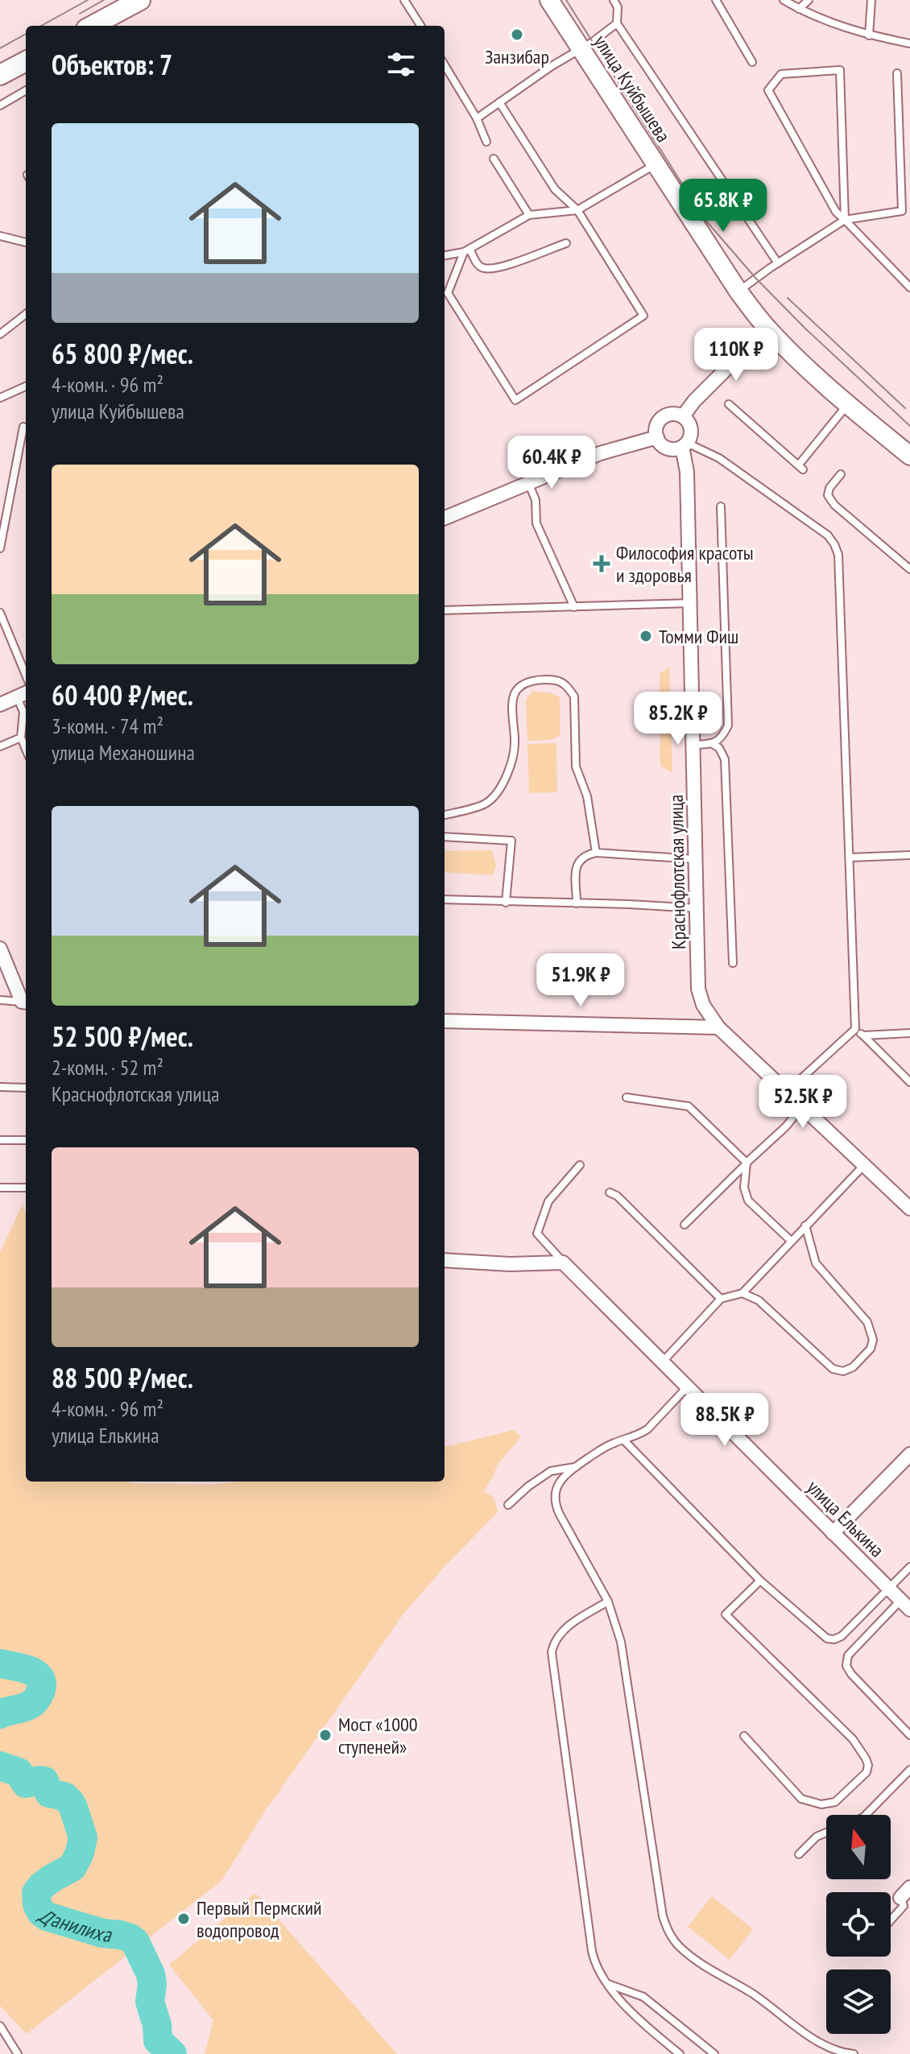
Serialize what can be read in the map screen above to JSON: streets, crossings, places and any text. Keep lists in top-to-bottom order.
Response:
{
  "streets": {
    "main road": ["улица Куйбышева"],
    "street": ["Краснофлотская улица", "улица Елькина"]
  },
  "water": ["Данилиха"],
  "places": {
    "other": [
      "Занзибар",
      "Томми Фиш",
      "Мост «1000 ступеней»",
      "Первый Пермский водопровод"
    ],
    "health": ["Философия красоты и здоровья"]
  },
  "north": "top",
  "page": {
    "heading": "Объектов: 7",
    "list": [
      {
        "name": "65 800 ₽/мес.",
        "note": "4-комн. · 96 m² · улица Куйбышева"
      },
      {
        "name": "60 400 ₽/мес.",
        "note": "3-комн. · 74 m² · улица Механошина"
      },
      {
        "name": "52 500 ₽/мес.",
        "note": "2-комн. · 52 m² · Краснофлотская улица"
      },
      {
        "name": "88 500 ₽/мес.",
        "note": "4-комн. · 96 m² · улица Елькина"
      }
    ],
    "price": [
      "65.8K ₽",
      "110K ₽",
      "60.4K ₽",
      "85.2K ₽",
      "51.9K ₽",
      "52.5K ₽",
      "88.5K ₽"
    ]
  }
}
